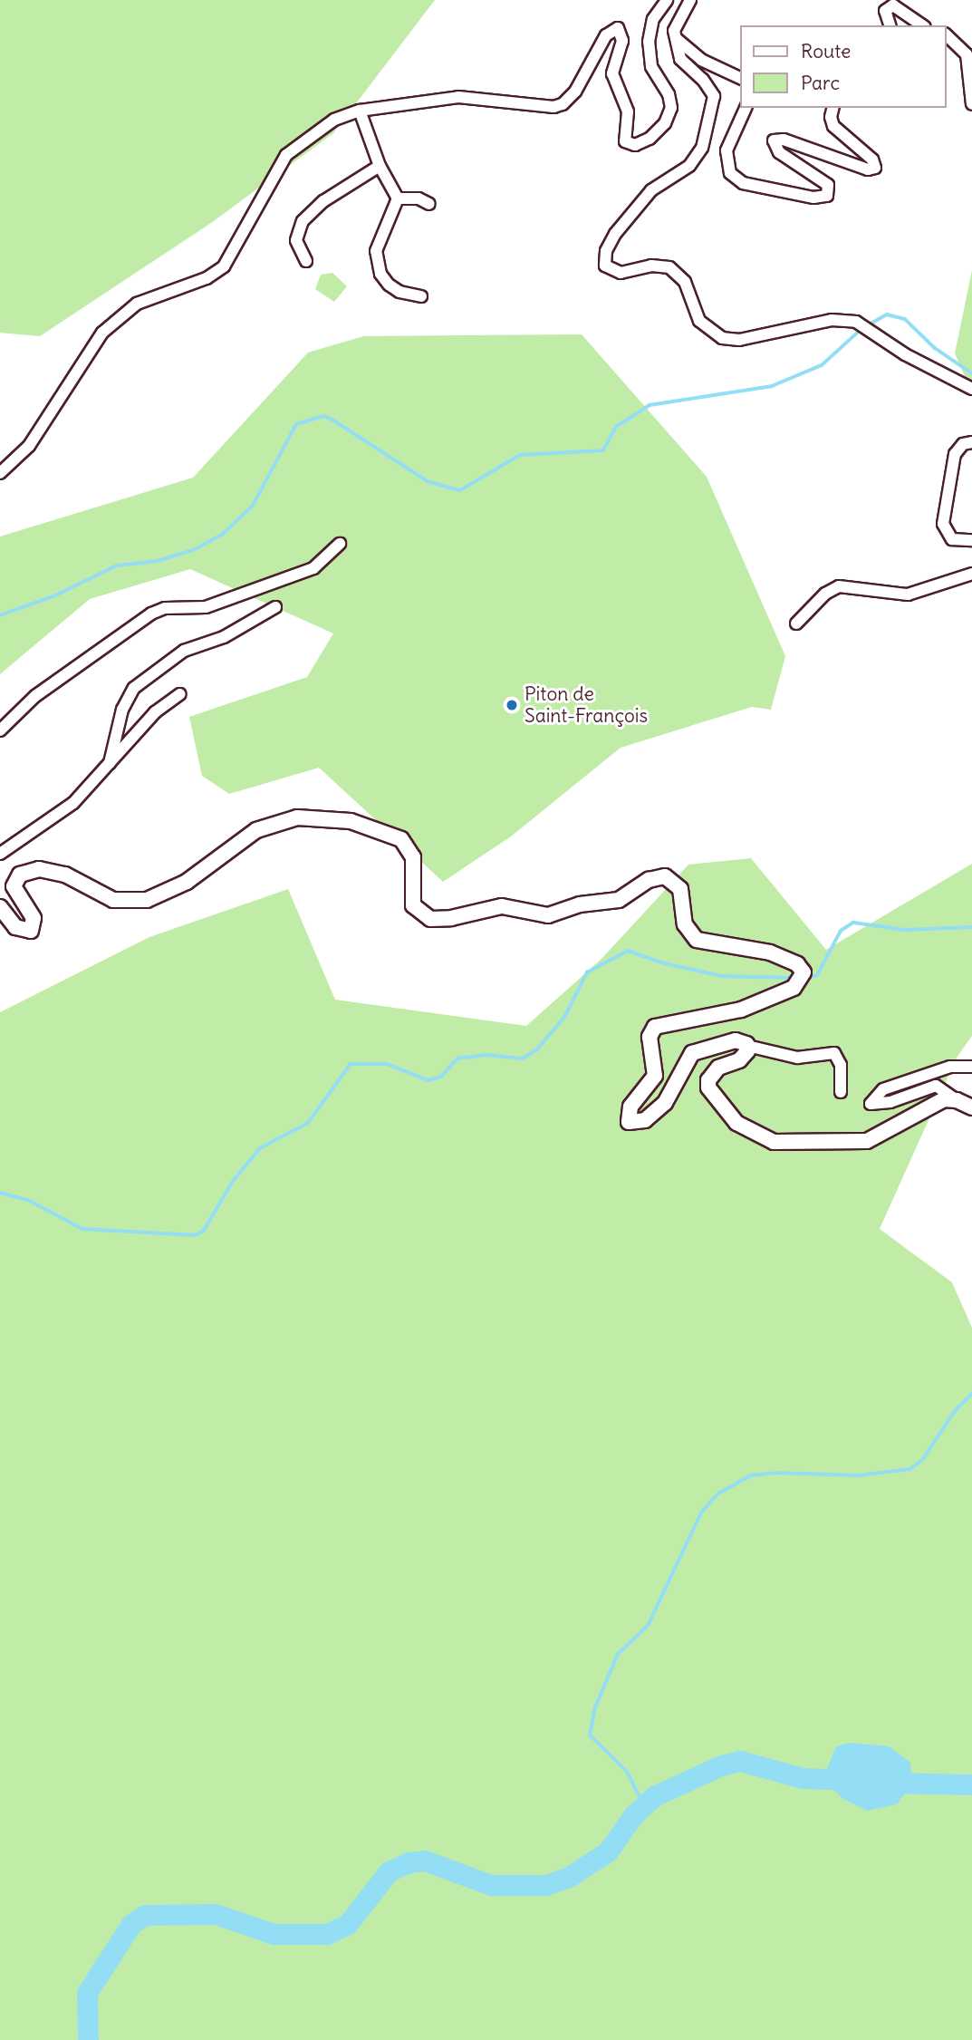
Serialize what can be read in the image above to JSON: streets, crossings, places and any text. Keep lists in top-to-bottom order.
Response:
{
  "places": ["Piton de Saint-François"],
  "legend": ["Route", "Parc"]
}
